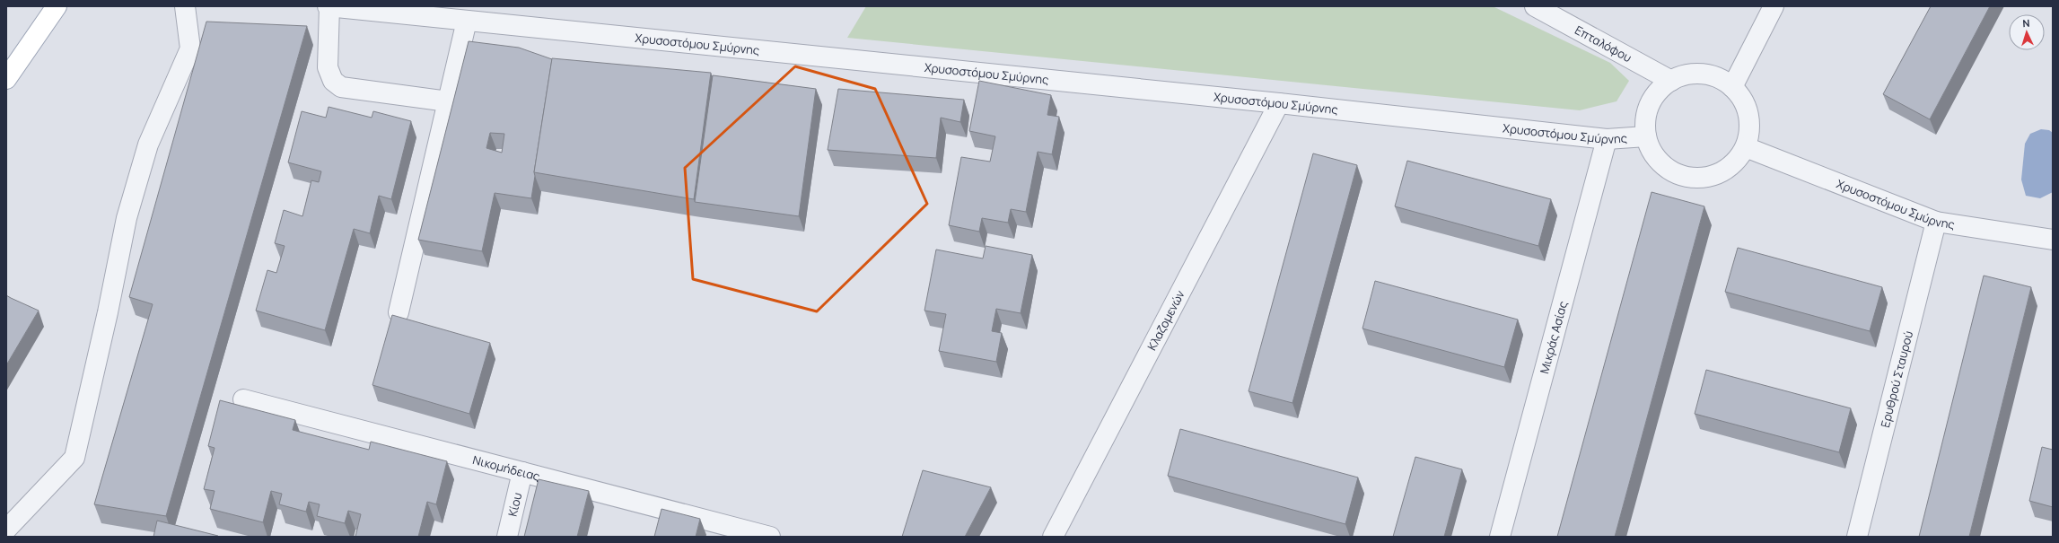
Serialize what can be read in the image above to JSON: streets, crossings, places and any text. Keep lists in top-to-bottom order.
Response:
{
  "streets": {
    "street": [
      "Επταλόφου",
      "Χρυσοστόμου Σμύρνης",
      "Κλαζομενών",
      "Μικράς Ασίας",
      "Ερυθρού Σταυρού",
      "Νικομήδειας",
      "Κίου"
    ]
  },
  "crossings": [
    ["Επταλόφου", "Χρυσοστόμου Σμύρνης"],
    ["Χρυσοστόμου Σμύρνης", "Κλαζομενών"],
    ["Χρυσοστόμου Σμύρνης", "Μικράς Ασίας"],
    ["Χρυσοστόμου Σμύρνης", "Ερυθρού Σταυρού"],
    ["Νικομήδειας", "Κίου"]
  ],
  "north": "top"
}
